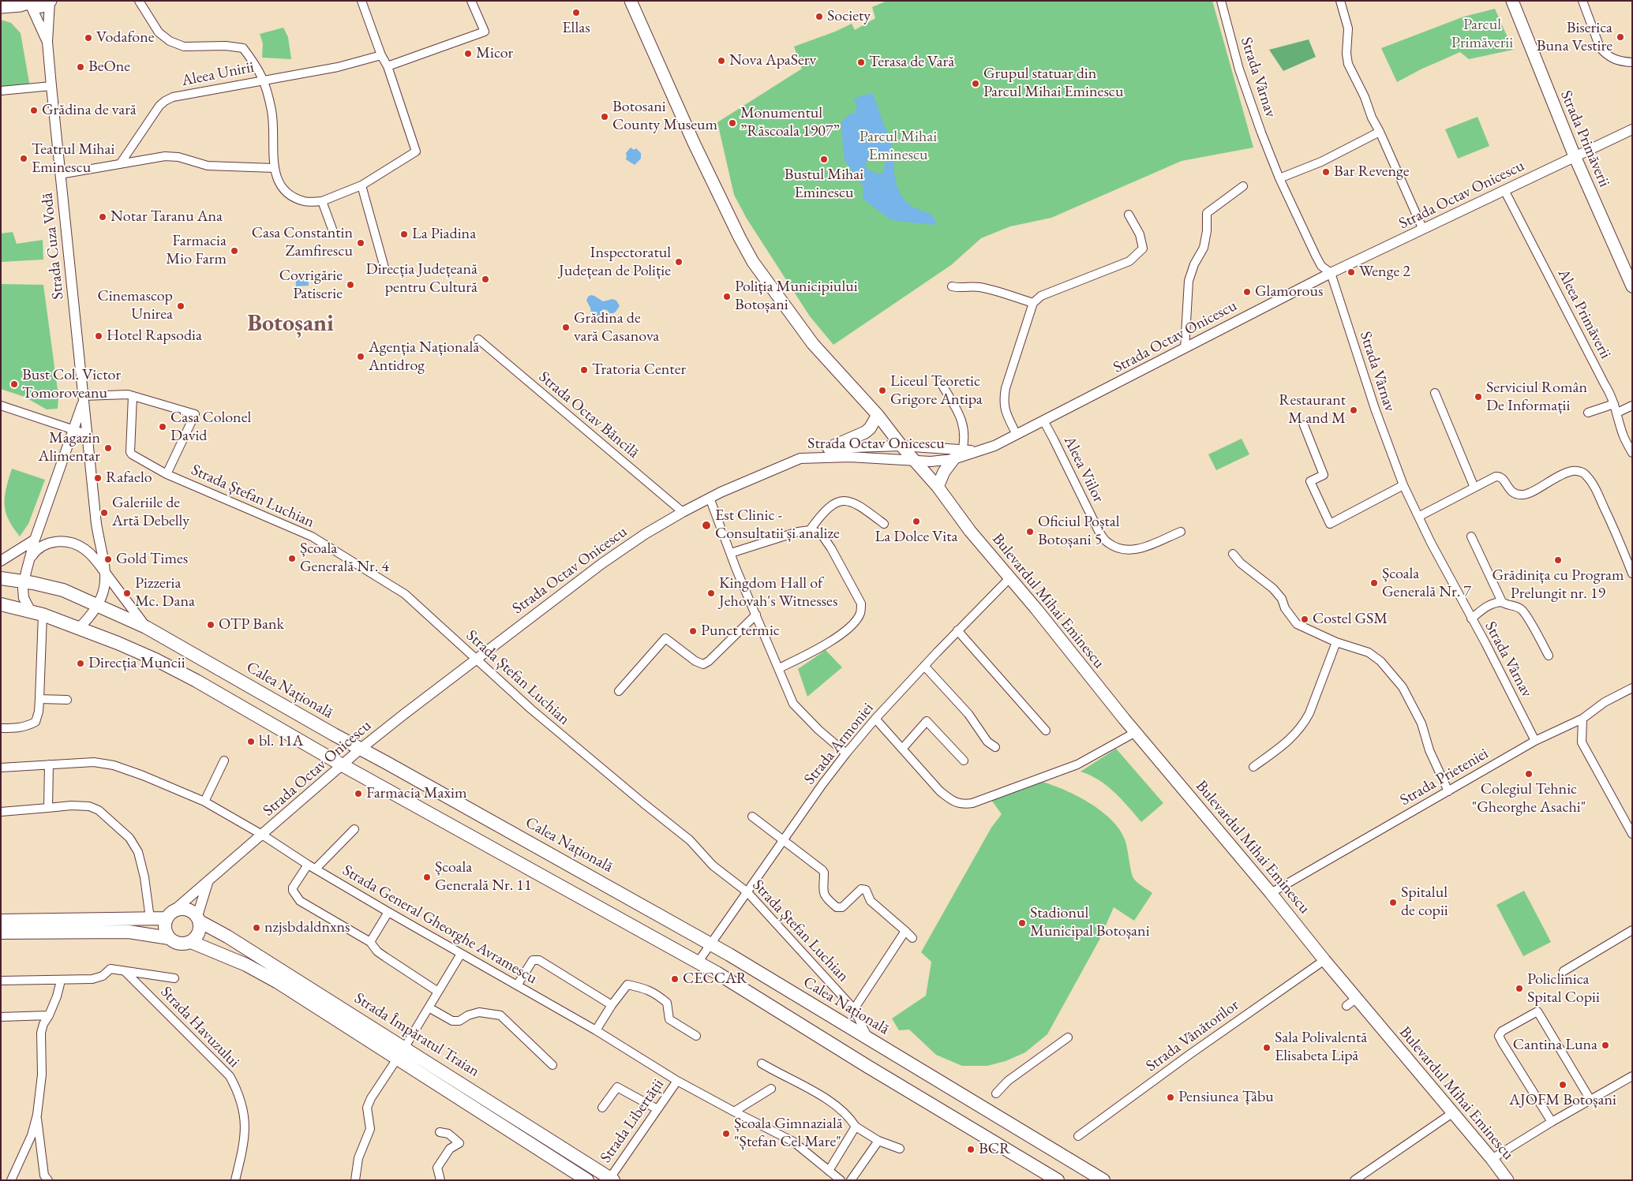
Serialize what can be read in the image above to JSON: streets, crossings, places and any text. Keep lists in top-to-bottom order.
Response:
{
  "streets": {
    "main road": [
      "Strada Primăverii",
      "Bulevardul Mihai Eminescu",
      "Calea Națională",
      "Strada Împăratul Traian"
    ],
    "street": [
      "Aleea Unirii",
      "Strada Vârnav",
      "Strada Octav Onicescu",
      "Strada Cuza Vodă",
      "Aleea Primăverii",
      "Strada Octav Băncilă",
      "Aleea Viilor",
      "Strada Ștefan Luchian",
      "Strada Armoniei",
      "Strada Prieteniei",
      "Strada General Gheorghe Avramescu",
      "Strada Havuzului",
      "Strada Vânătorilor",
      "Strada Libertății"
    ]
  },
  "crossings": [
    ["Strada Vârnav", "Strada Octav Onicescu"],
    ["Strada Vârnav", "Strada Prieteniei"],
    ["Strada Primăverii", "Strada Octav Onicescu"],
    ["Strada Octav Onicescu", "Aleea Primăverii"],
    ["Strada Octav Onicescu", "Strada Octav Băncilă"],
    ["Strada Octav Onicescu", "Aleea Viilor"],
    ["Strada Octav Onicescu", "Strada Ștefan Luchian"],
    ["Strada Octav Onicescu", "Bulevardul Mihai Eminescu"],
    ["Strada Octav Onicescu", "Calea Națională"],
    ["Strada Octav Onicescu", "Strada General Gheorghe Avramescu"],
    ["Strada Octav Onicescu", "Strada Împăratul Traian"],
    ["Strada Cuza Vodă", "Calea Națională"],
    ["Strada Ștefan Luchian", "Calea Națională"],
    ["Strada Ștefan Luchian", "Strada Armoniei"],
    ["Bulevardul Mihai Eminescu", "Strada Armoniei"],
    ["Bulevardul Mihai Eminescu", "Strada Prieteniei"],
    ["Bulevardul Mihai Eminescu", "Strada Vânătorilor"],
    ["Calea Națională", "Strada Armoniei"],
    ["Strada General Gheorghe Avramescu", "Strada Libertății"],
    ["Strada Împăratul Traian", "Strada Libertății"]
  ],
  "districts": ["Botoșani"],
  "parks": ["Parcul Primăverii", "Parcul Mihai Eminescu"],
  "places": [
    "Ellas",
    "Society",
    "Biserica Buna Vestire",
    "Vodafone",
    "Micor",
    "Nova ApaServ",
    "Terasa de Vară",
    "BeOne",
    "Grupul statuar din Parcul Mihai Eminescu",
    "Grădina de vară",
    "Botosani County Museum",
    "Monumentul ”Răscoala 1907”",
    "Teatrul Mihai Eminescu",
    "Bustul Mihai Eminescu",
    "Bar Revenge",
    "Notar Taranu Ana",
    "La Piadina",
    "Casa Constantin Zamfirescu",
    "Farmacia Mio Farm",
    "Inspectoratul Județean de Poliție",
    "Wenge 2",
    "Direcția Județeană pentru Cultură",
    "Covrigărie Patiserie",
    "Glamorous",
    "Poliția Municipiului Botoșani",
    "Cinemascop Unirea",
    "Grădina de vară Casanova",
    "Hotel Rapsodia",
    "Agenția Națională Antidrog",
    "Tratoria Center",
    "Bust Col. Victor Tomoroveanu",
    "Liceul Teoretic Grigore Antipa",
    "Serviciul Român De Informații",
    "Restaurant M and M",
    "Casa Colonel David",
    "Magazin Alimentar",
    "Rafaelo",
    "Galeriile de Artă Debelly",
    "La Dolce Vita",
    "Est Clinic - Consultatii și analize",
    "Oficiul Poștal Botoșani 5",
    "Școala Generală Nr. 4",
    "Gold Times",
    "Grădinița cu Program Prelungit nr. 19",
    "Școala Generală Nr. 7",
    "Pizzeria Mc. Dana",
    "Kingdom Hall of Jehovah's Witnesses",
    "Costel GSM",
    "OTP Bank",
    "Punct termic",
    "Direcția Muncii",
    "bl. 11A",
    "Colegiul Tehnic \"Gheorghe Asachi\"",
    "Farmacia Maxim",
    "Școala Generală Nr. 11",
    "Spitalul de copii",
    "Stadionul Municipal Botoșani",
    "nzjsbdaldnxns",
    "CECCAR",
    "Policlinica Spital Copii",
    "Cantina Luna",
    "Sala Polivalentă Elisabeta Lipă",
    "AJOFM Botoșani",
    "Pensiunea Țâbu",
    "Școala Gimnazială \"Ștefan Cel Mare\"",
    "BCR"
  ]
}
